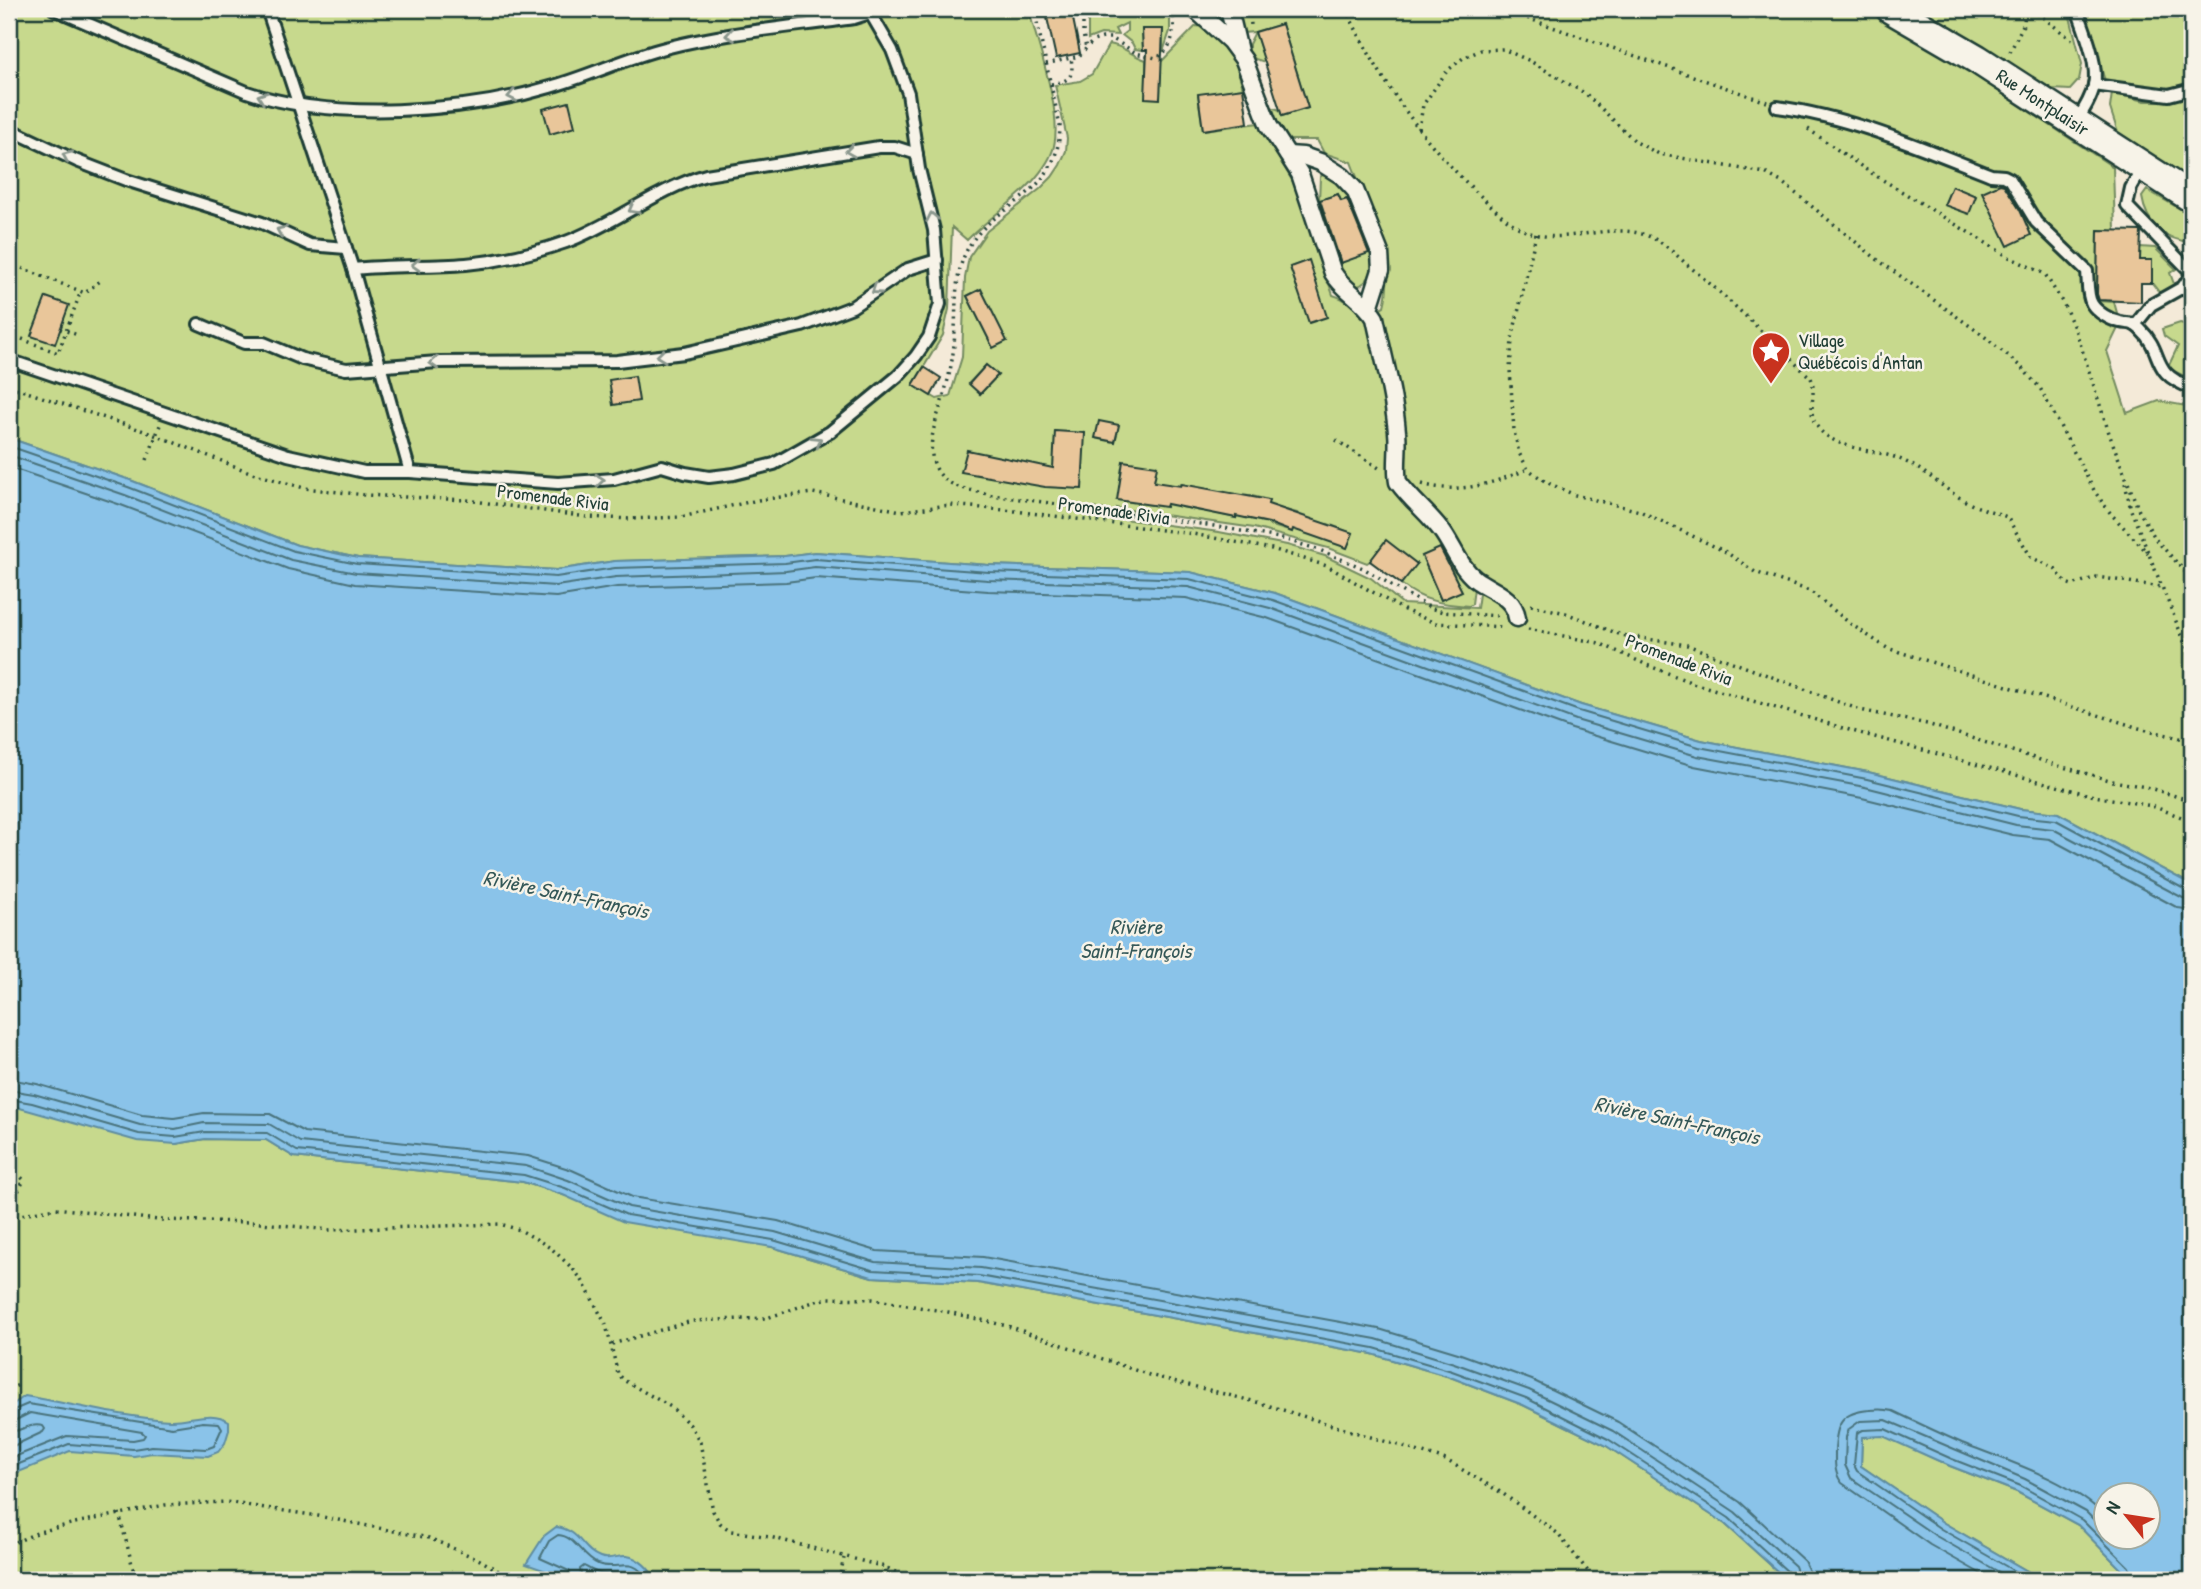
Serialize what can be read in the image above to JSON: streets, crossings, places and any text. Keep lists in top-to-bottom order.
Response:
{
  "streets": {
    "street": ["Rue Montplaisir"],
    "path": ["Promenade Rivia"]
  },
  "water": ["Rivière Saint-François"],
  "places": {
    "place": ["Village Québécois d'Antan"]
  },
  "north": "top left"
}
